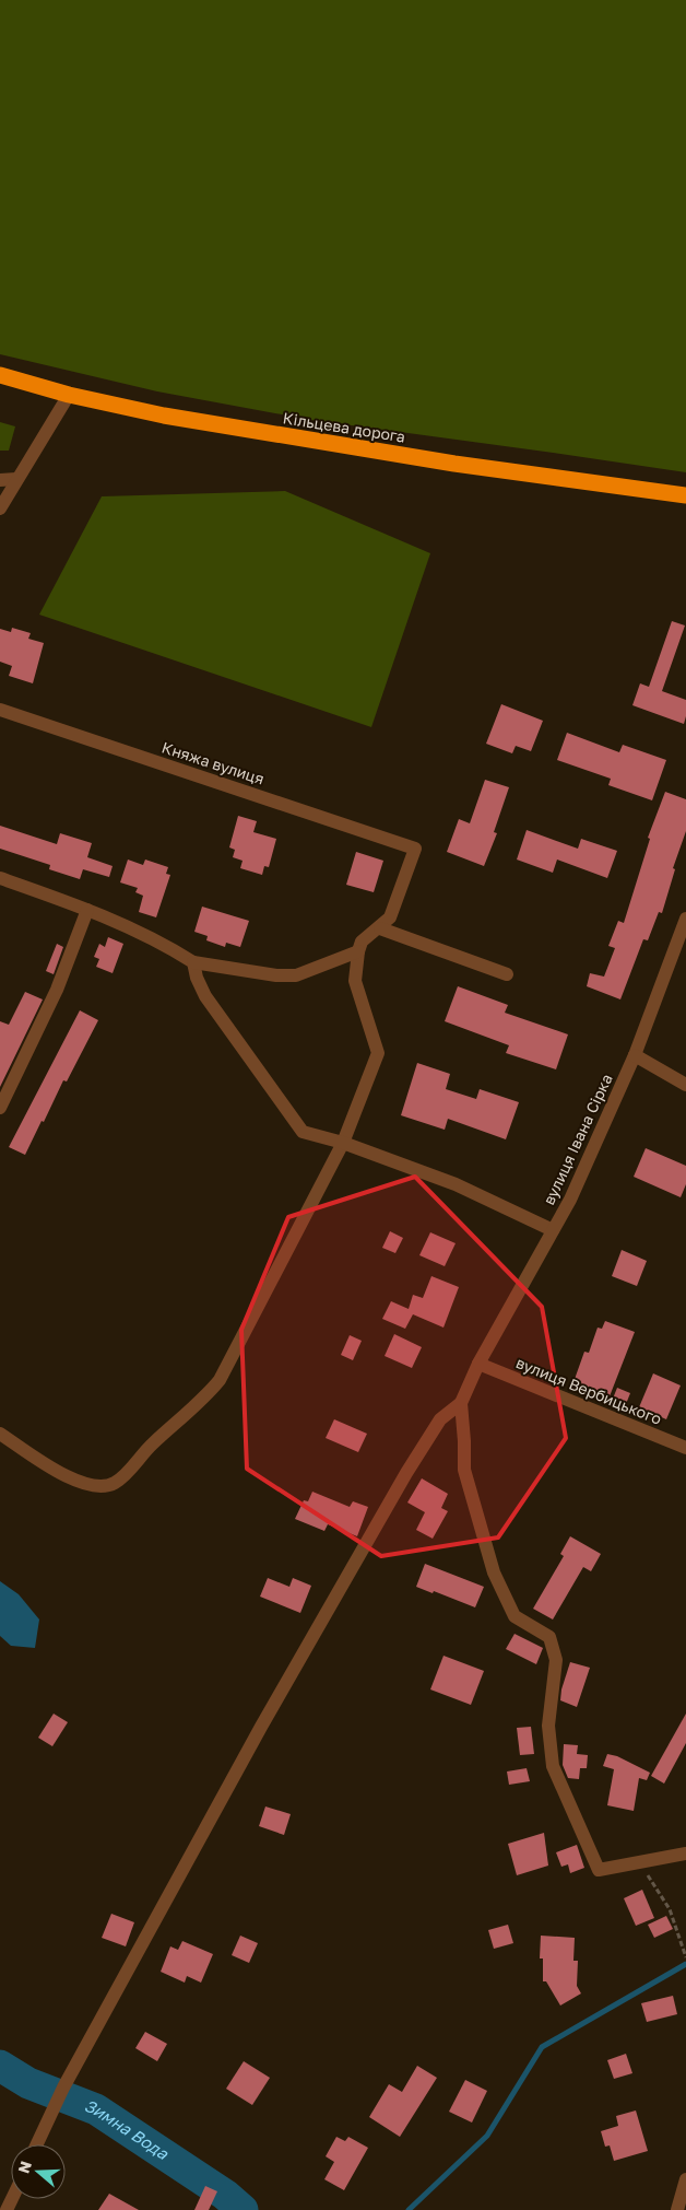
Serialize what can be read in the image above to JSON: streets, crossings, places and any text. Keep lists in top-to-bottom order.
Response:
{
  "streets": {
    "highway": ["Кільцева дорога"],
    "street": ["Княжа вулиця", "вулиця Івана Сірка", "вулиця Вербицького"]
  },
  "crossings": [
    ["вулиця Івана Сірка", "вулиця Вербицького"]
  ],
  "water": ["Зимна Вода"],
  "north": "left"
}
